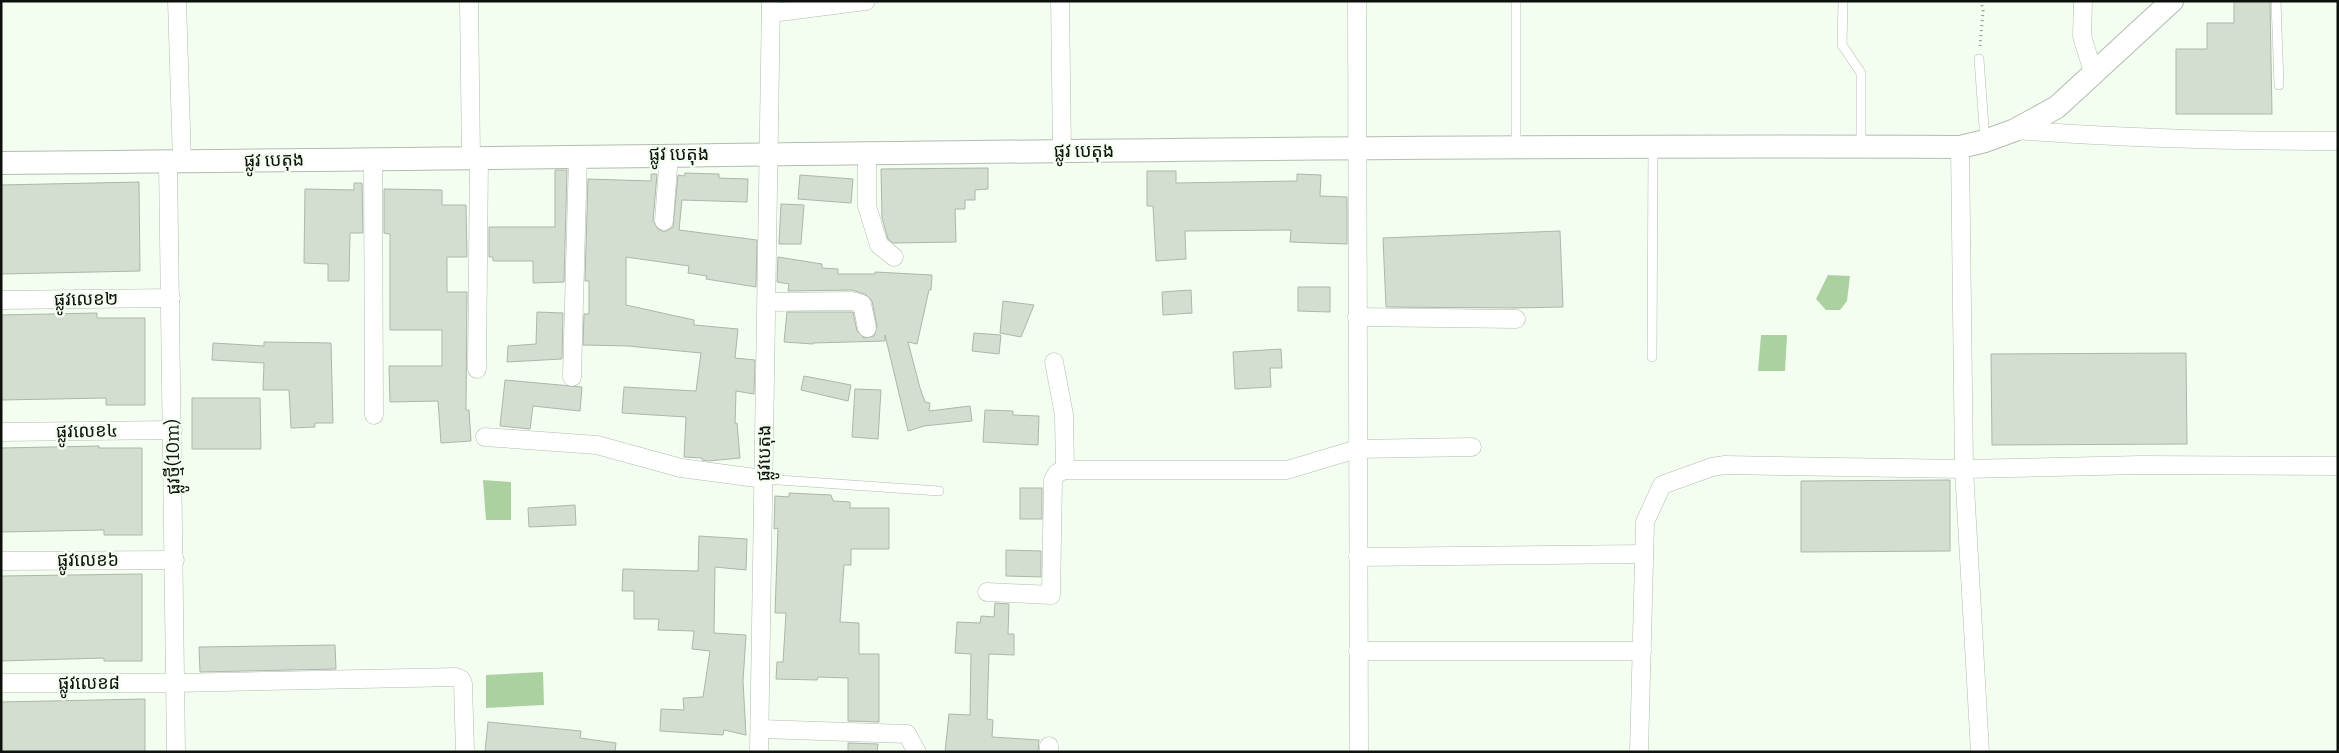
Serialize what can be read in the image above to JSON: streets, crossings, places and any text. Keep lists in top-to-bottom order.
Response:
{
  "streets": {
    "street": [
      "ផ្លូវ បេតុង",
      "ផ្លូវលេខ២",
      "ផ្លូវលេខ៤",
      "ផ្លូវបេតុង",
      "ផ្លូវថ្មី(10m)",
      "ផ្លូវលេខ៦",
      "ផ្លូវលេខ៨"
    ]
  },
  "crossings": [
    ["ផ្លូវ បេតុង", "ផ្លូវបេតុង"],
    ["ផ្លូវ បេតុង", "ផ្លូវថ្មី(10m)"],
    ["ផ្លូវលេខ២", "ផ្លូវថ្មី(10m)"],
    ["ផ្លូវលេខ៤", "ផ្លូវថ្មី(10m)"],
    ["ផ្លូវថ្មី(10m)", "ផ្លូវលេខ៦"],
    ["ផ្លូវថ្មី(10m)", "ផ្លូវលេខ៨"]
  ]
}
